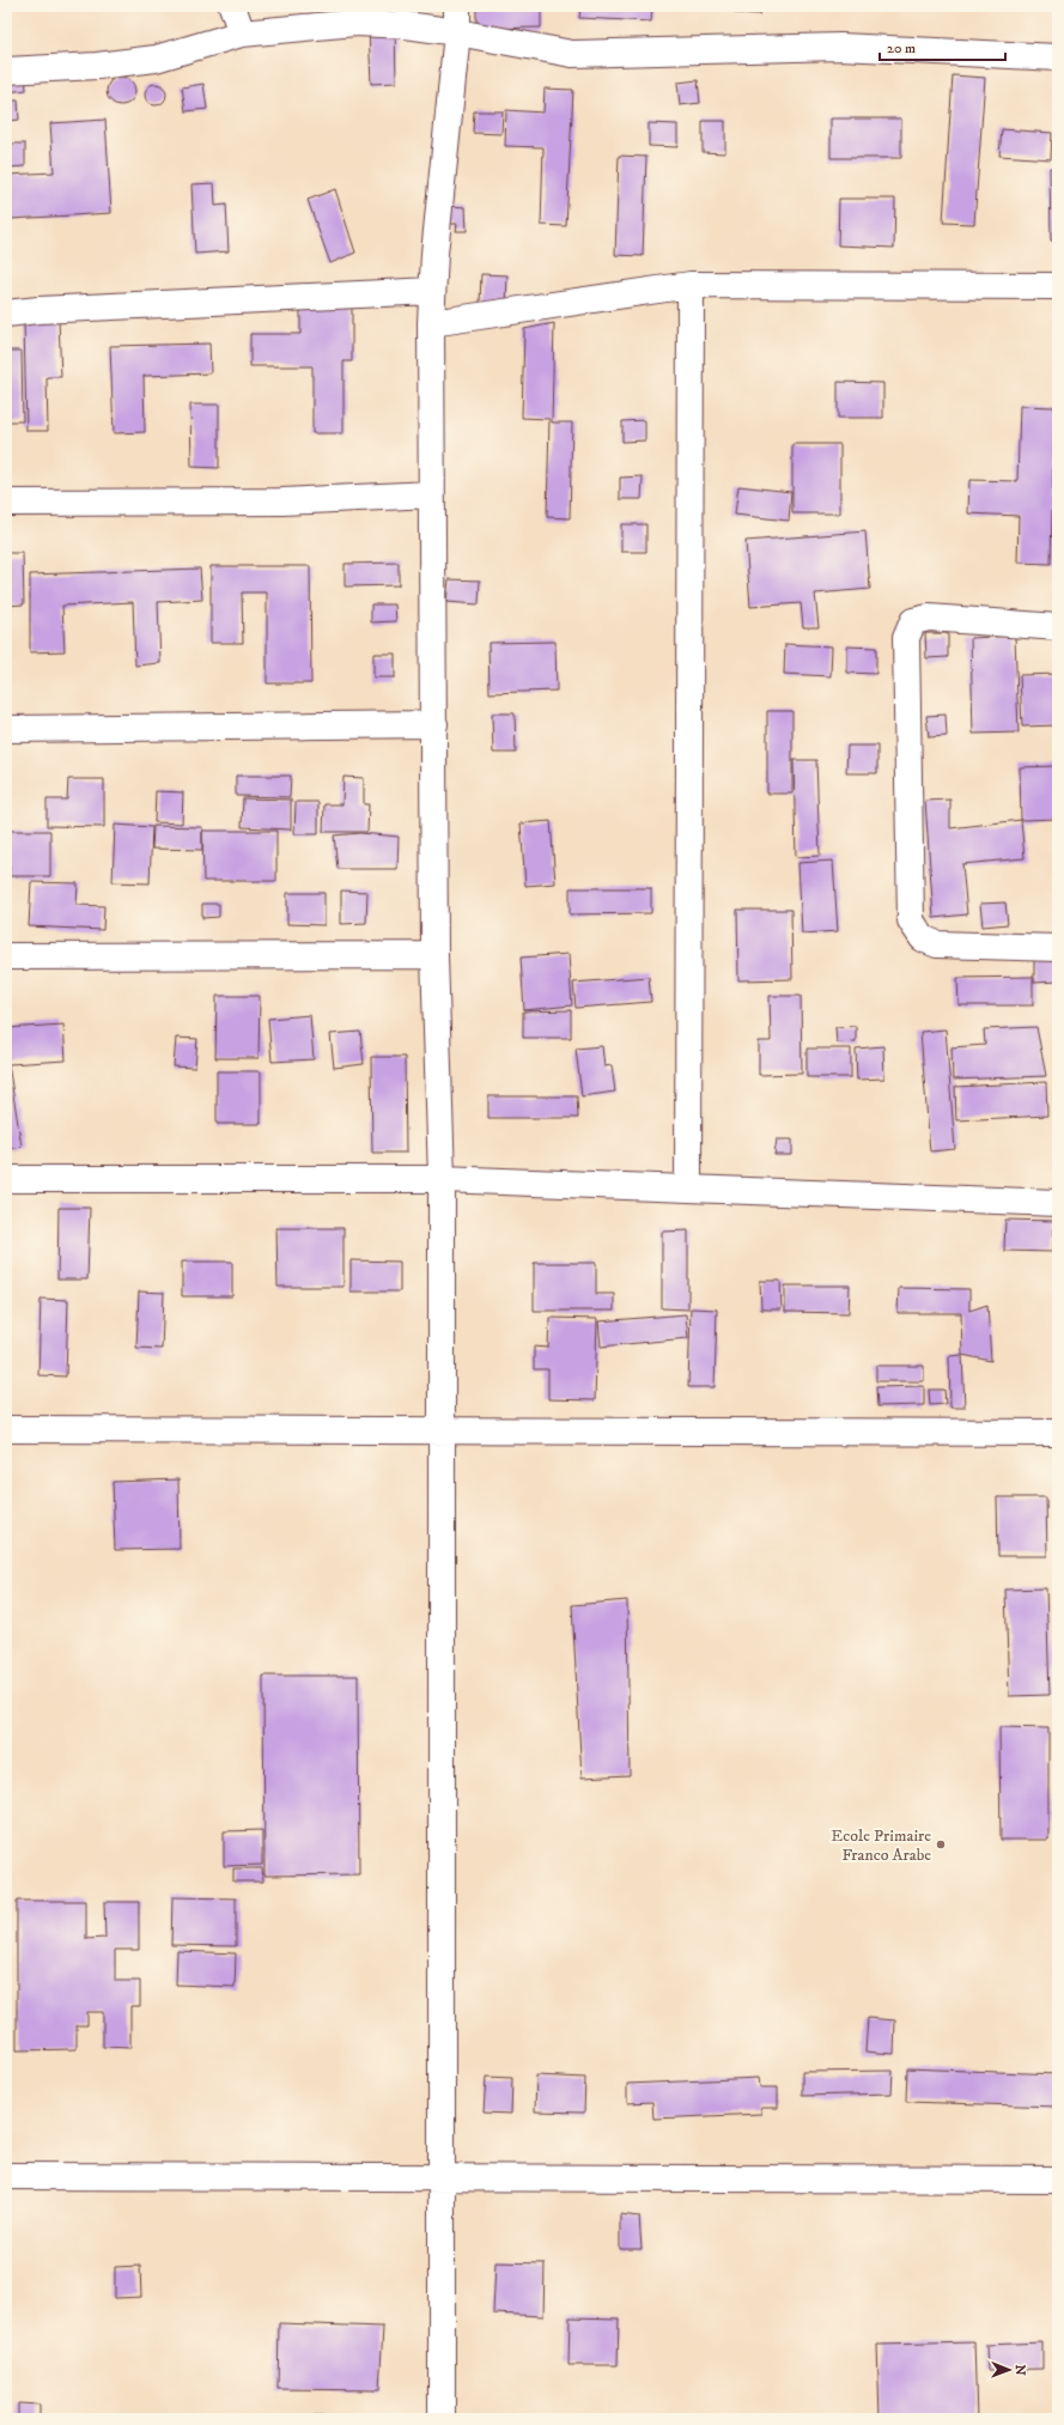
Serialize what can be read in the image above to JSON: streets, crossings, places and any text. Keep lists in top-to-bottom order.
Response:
{
  "places": ["Ecole Primaire Franco Arabe"],
  "scale_bar": "20 m",
  "north": "right"
}
